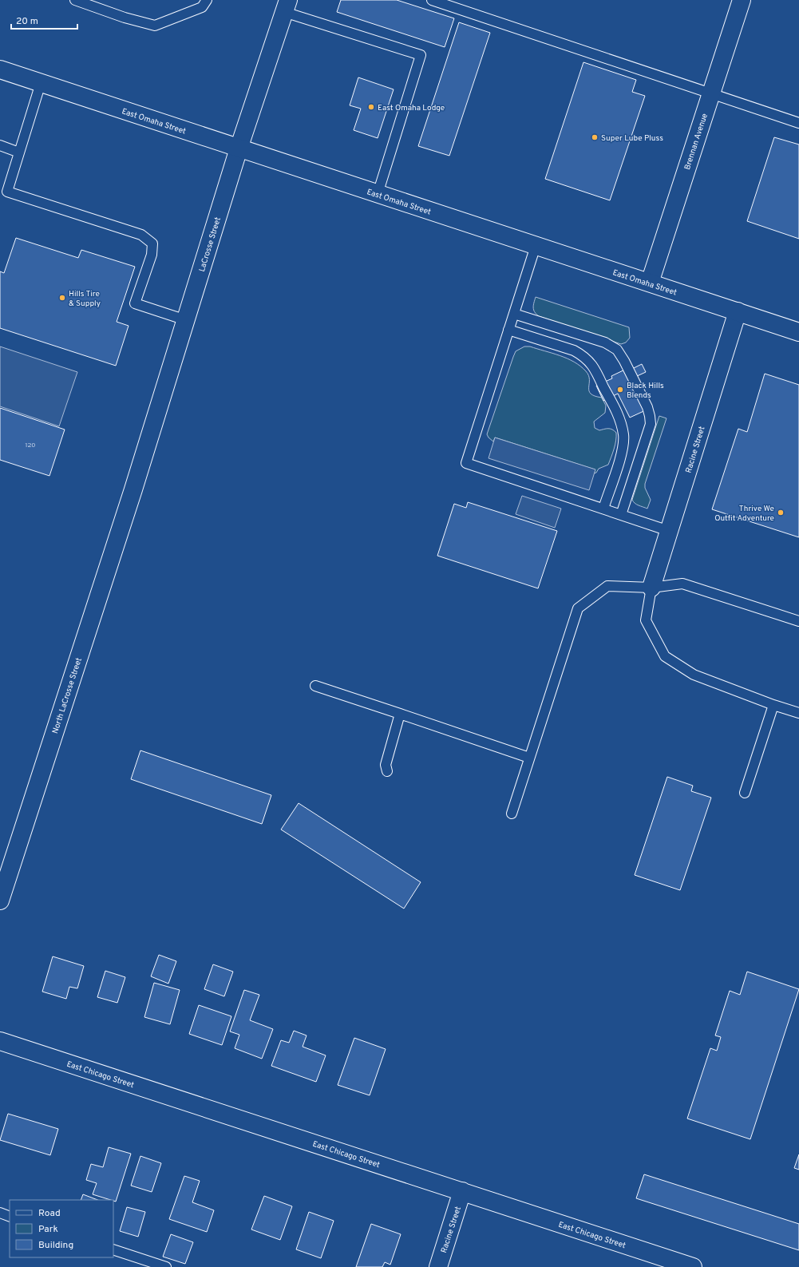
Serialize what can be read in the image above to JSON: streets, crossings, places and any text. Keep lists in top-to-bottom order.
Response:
{
  "streets": {
    "main road": [
      "East Omaha Street",
      "Brennan Avenue",
      "LaCrosse Street",
      "Racine Street",
      "North LaCrosse Street",
      "East Chicago Street"
    ]
  },
  "crossings": [
    ["East Omaha Street", "Brennan Avenue"],
    ["East Omaha Street", "LaCrosse Street"],
    ["East Omaha Street", "Racine Street"],
    ["LaCrosse Street", "North LaCrosse Street"],
    ["Racine Street", "East Chicago Street"]
  ],
  "places": [
    "East Omaha Lodge",
    "Super Lube Pluss",
    "Hills Tire & Supply",
    "Black Hills Blends",
    "Thrive We Outfit Adventure"
  ],
  "house_numbers": ["120"],
  "legend": ["Road", "Park", "Building"],
  "scale_bar": "20 m"
}
